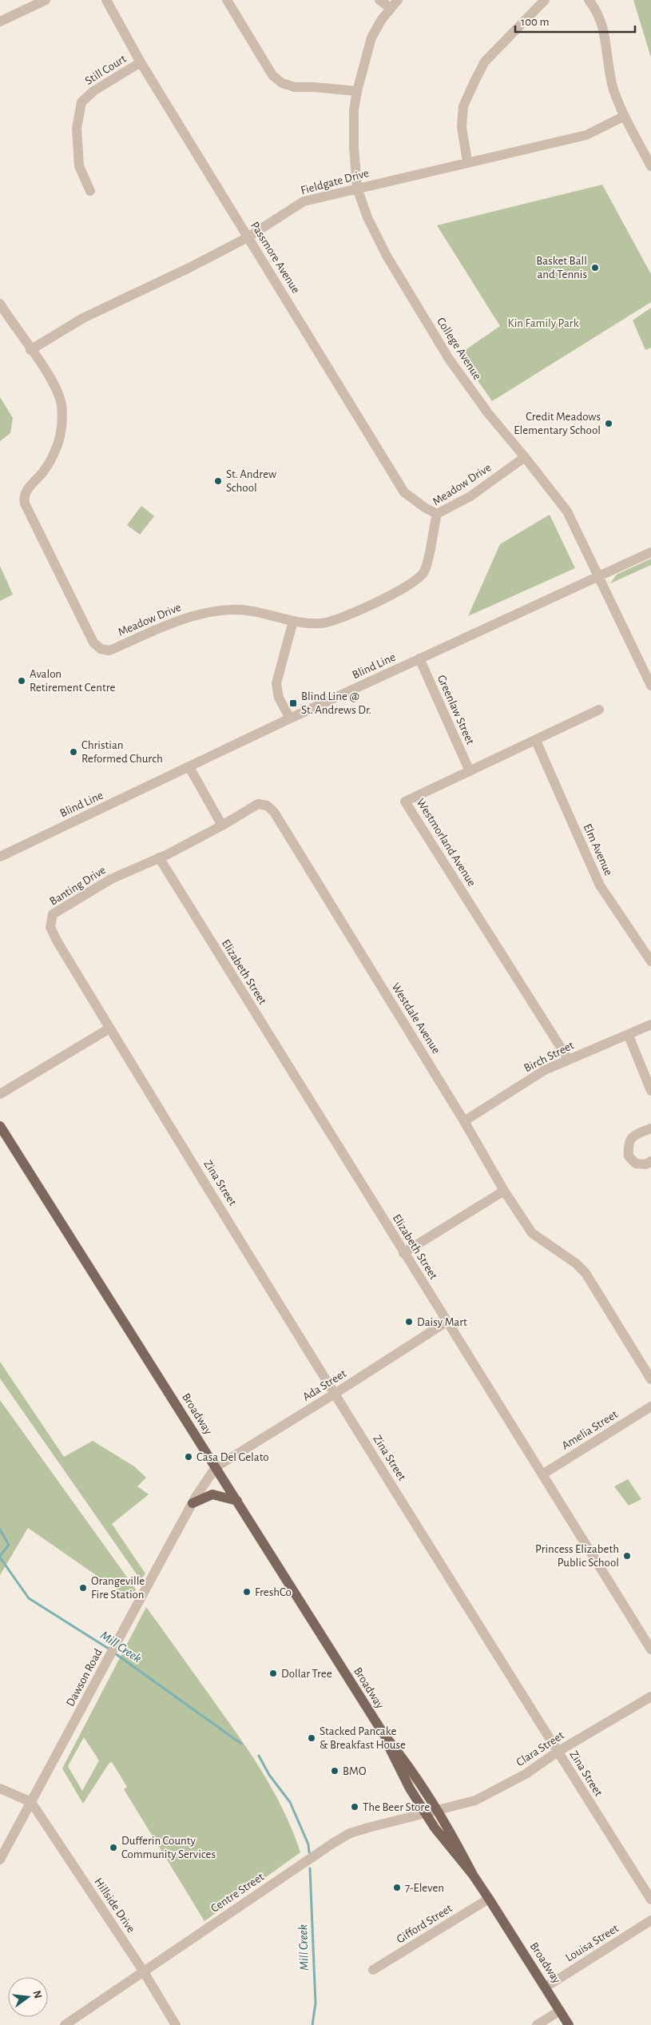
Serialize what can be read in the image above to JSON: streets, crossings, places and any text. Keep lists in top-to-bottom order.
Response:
{
  "streets": {
    "main road": ["Broadway"],
    "street": [
      "Still Court",
      "Fieldgate Drive",
      "Passmore Avenue",
      "College Avenue",
      "Meadow Drive",
      "Blind Line",
      "Greenlaw Street",
      "Westmorland Avenue",
      "Elm Avenue",
      "Banting Drive",
      "Elizabeth Street",
      "Westdale Avenue",
      "Birch Street",
      "Zina Street",
      "Ada Street",
      "Amelia Street",
      "Dawson Road",
      "Clara Street",
      "Centre Street",
      "Hillside Drive",
      "Gifford Street",
      "Louisa Street"
    ]
  },
  "crossings": [
    ["Still Court", "Passmore Avenue"],
    ["Fieldgate Drive", "Passmore Avenue"],
    ["Fieldgate Drive", "College Avenue"],
    ["Fieldgate Drive", "Meadow Drive"],
    ["Passmore Avenue", "Meadow Drive"],
    ["College Avenue", "Meadow Drive"],
    ["College Avenue", "Blind Line"],
    ["Blind Line", "Greenlaw Street"],
    ["Greenlaw Street", "Westmorland Avenue"],
    ["Westmorland Avenue", "Elm Avenue"],
    ["Westmorland Avenue", "Birch Street"],
    ["Banting Drive", "Elizabeth Street"],
    ["Banting Drive", "Westdale Avenue"],
    ["Banting Drive", "Zina Street"],
    ["Elizabeth Street", "Ada Street"],
    ["Elizabeth Street", "Amelia Street"],
    ["Westdale Avenue", "Birch Street"],
    ["Zina Street", "Ada Street"],
    ["Zina Street", "Clara Street"],
    ["Ada Street", "Broadway"],
    ["Ada Street", "Dawson Road"],
    ["Broadway", "Dawson Road"],
    ["Broadway", "Clara Street"],
    ["Broadway", "Centre Street"],
    ["Broadway", "Gifford Street"],
    ["Broadway", "Louisa Street"],
    ["Dawson Road", "Hillside Drive"],
    ["Clara Street", "Centre Street"],
    ["Centre Street", "Hillside Drive"]
  ],
  "water": ["Mill Creek"],
  "parks": ["Kin Family Park"],
  "places": {
    "other": [
      "Basket Ball and Tennis",
      "Credit Meadows Elementary School",
      "St. Andrew School",
      "Avalon Retirement Centre",
      "Christian Reformed Church",
      "Daisy Mart",
      "Casa Del Gelato",
      "Princess Elizabeth Public School",
      "Orangeville Fire Station",
      "FreshCo",
      "Dollar Tree",
      "Stacked Pancake & Breakfast House",
      "BMO",
      "The Beer Store",
      "Dufferin County Community Services",
      "7-Eleven"
    ],
    "transit": ["Blind Line @ St. Andrews Dr."]
  },
  "scale_bar": "100 m",
  "north": "right"
}
